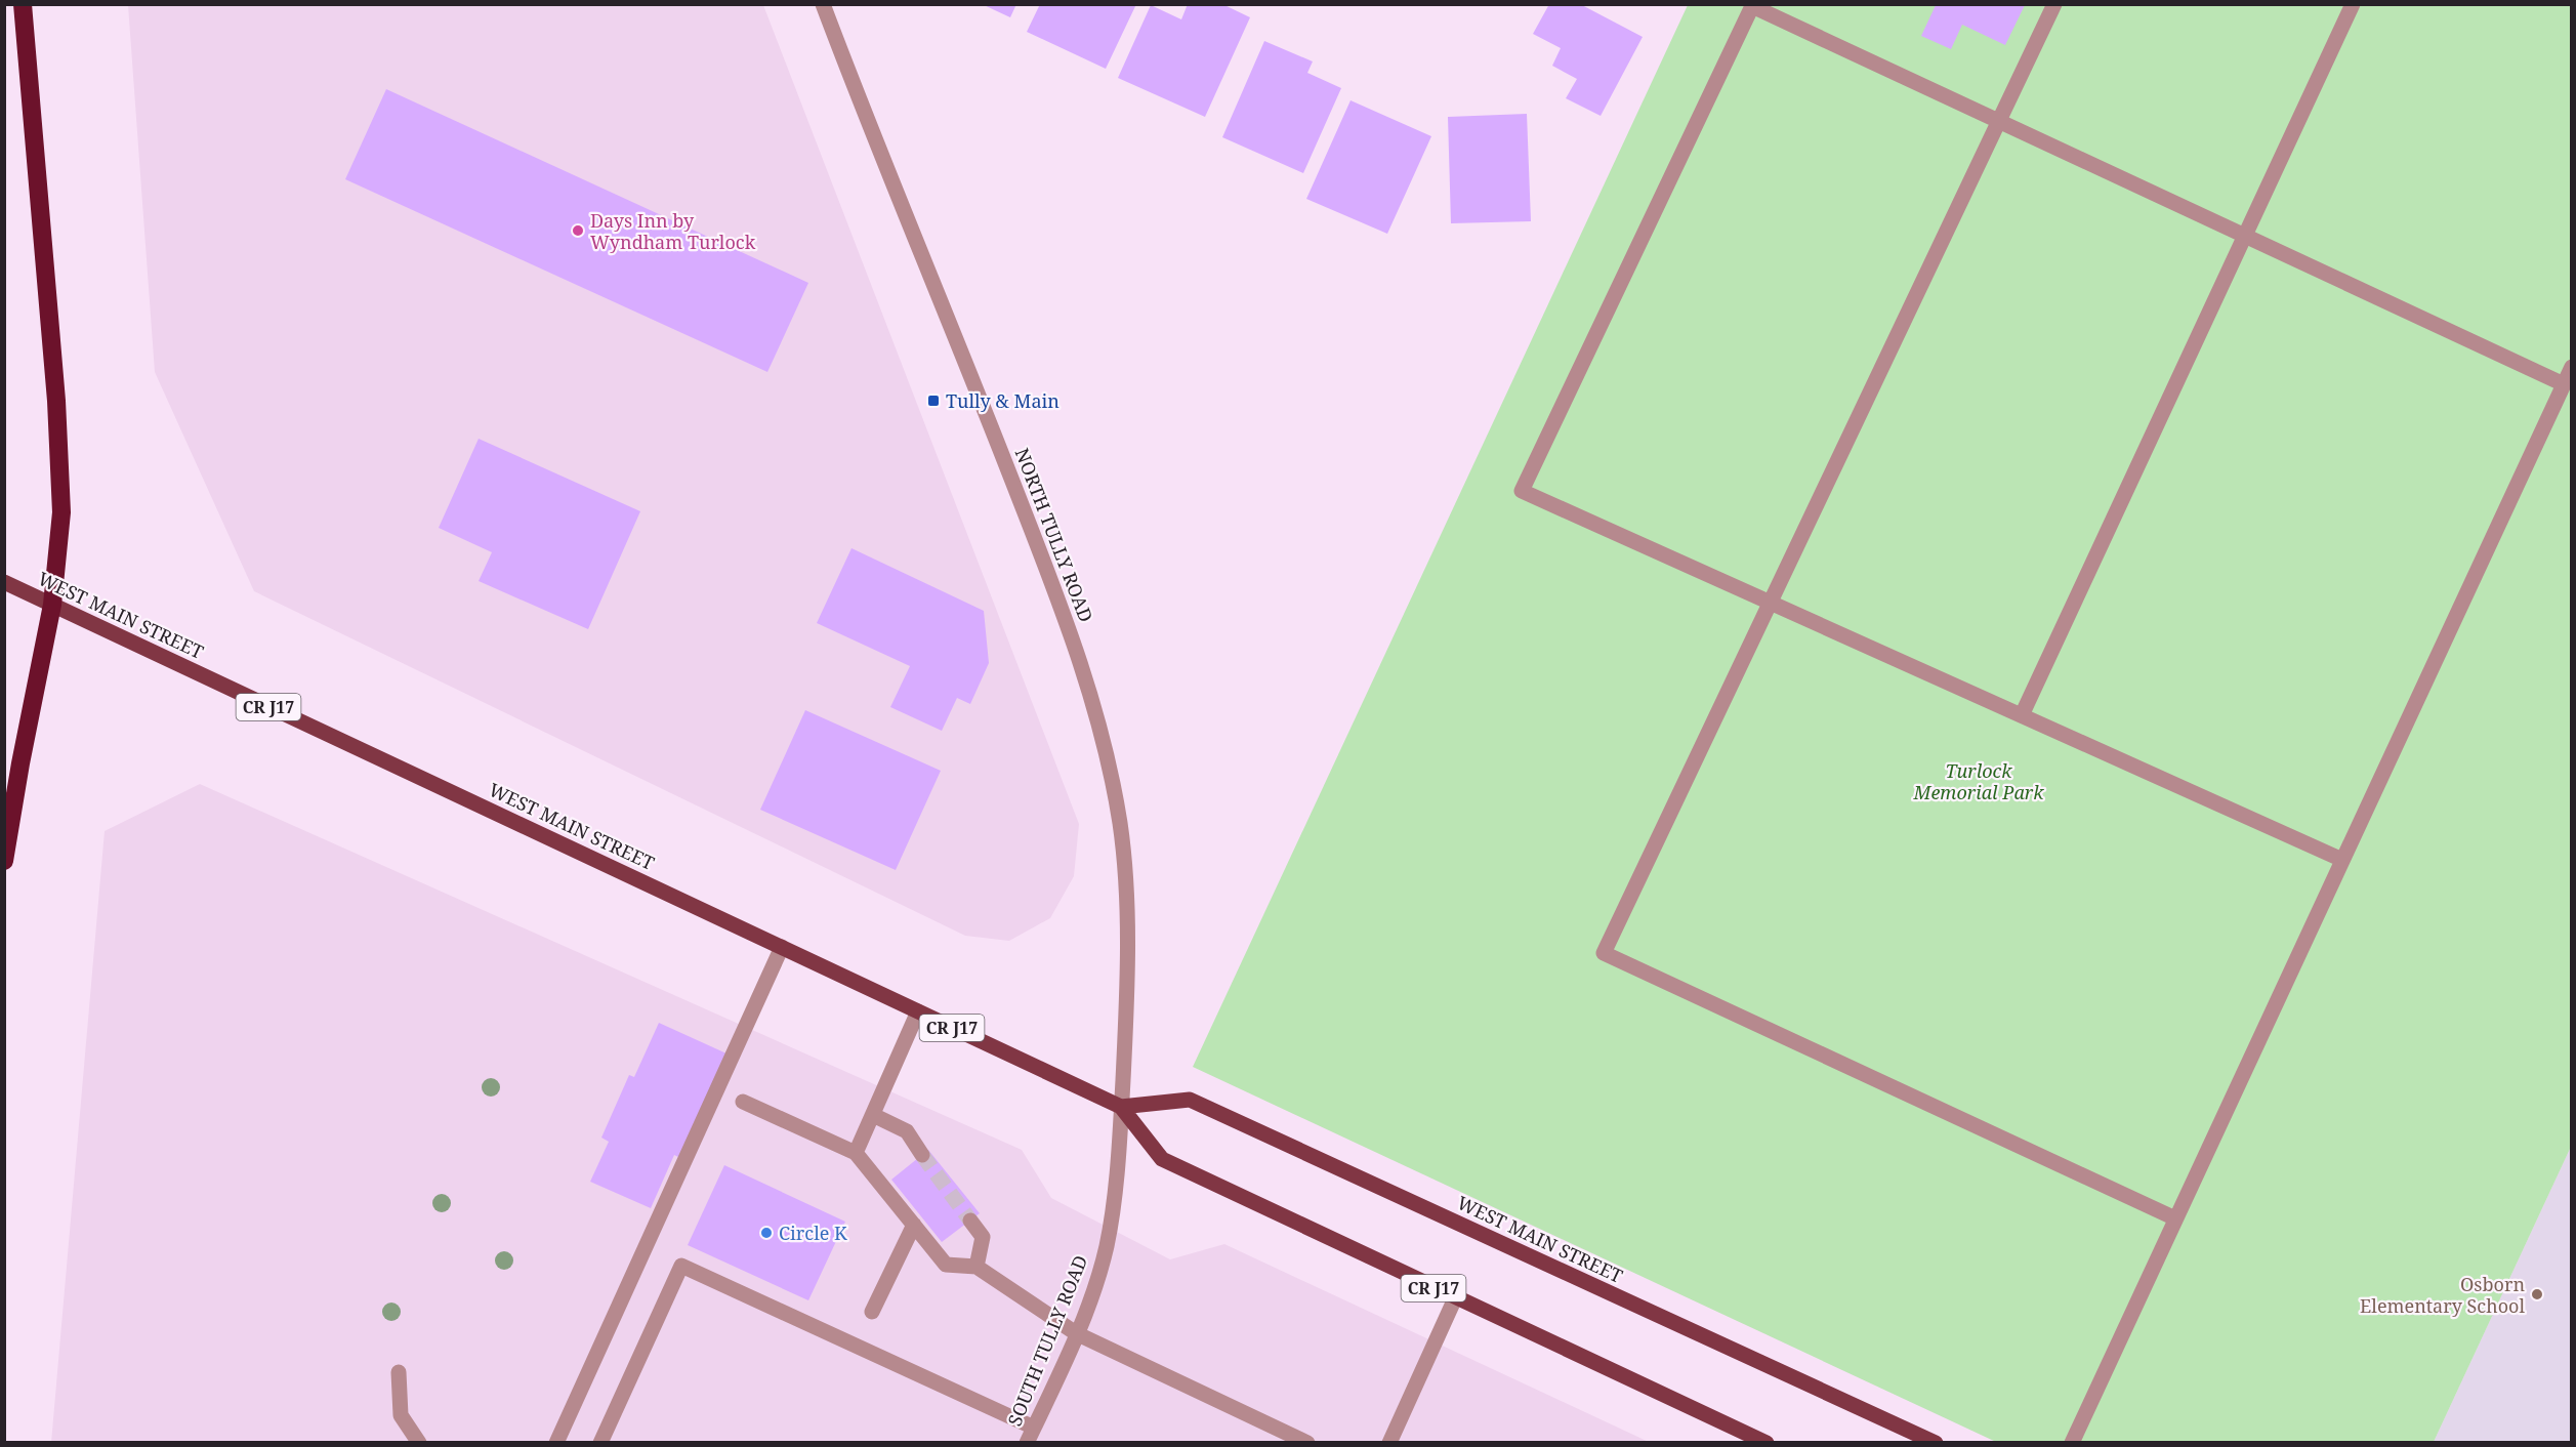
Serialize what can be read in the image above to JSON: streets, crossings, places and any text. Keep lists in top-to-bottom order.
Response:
{
  "streets": {
    "main road": ["WEST MAIN STREET", "CR J17"],
    "street": ["NORTH TULLY ROAD", "SOUTH TULLY ROAD"]
  },
  "crossings": [
    ["NORTH TULLY ROAD", "WEST MAIN STREET"],
    ["NORTH TULLY ROAD", "SOUTH TULLY ROAD"],
    ["WEST MAIN STREET", "SOUTH TULLY ROAD"]
  ],
  "parks": ["Turlock Memorial Park"],
  "places": {
    "other": ["Days Inn by Wyndham Turlock", "Circle K", "Osborn Elementary School"],
    "transit": ["Tully & Main"]
  }
}
